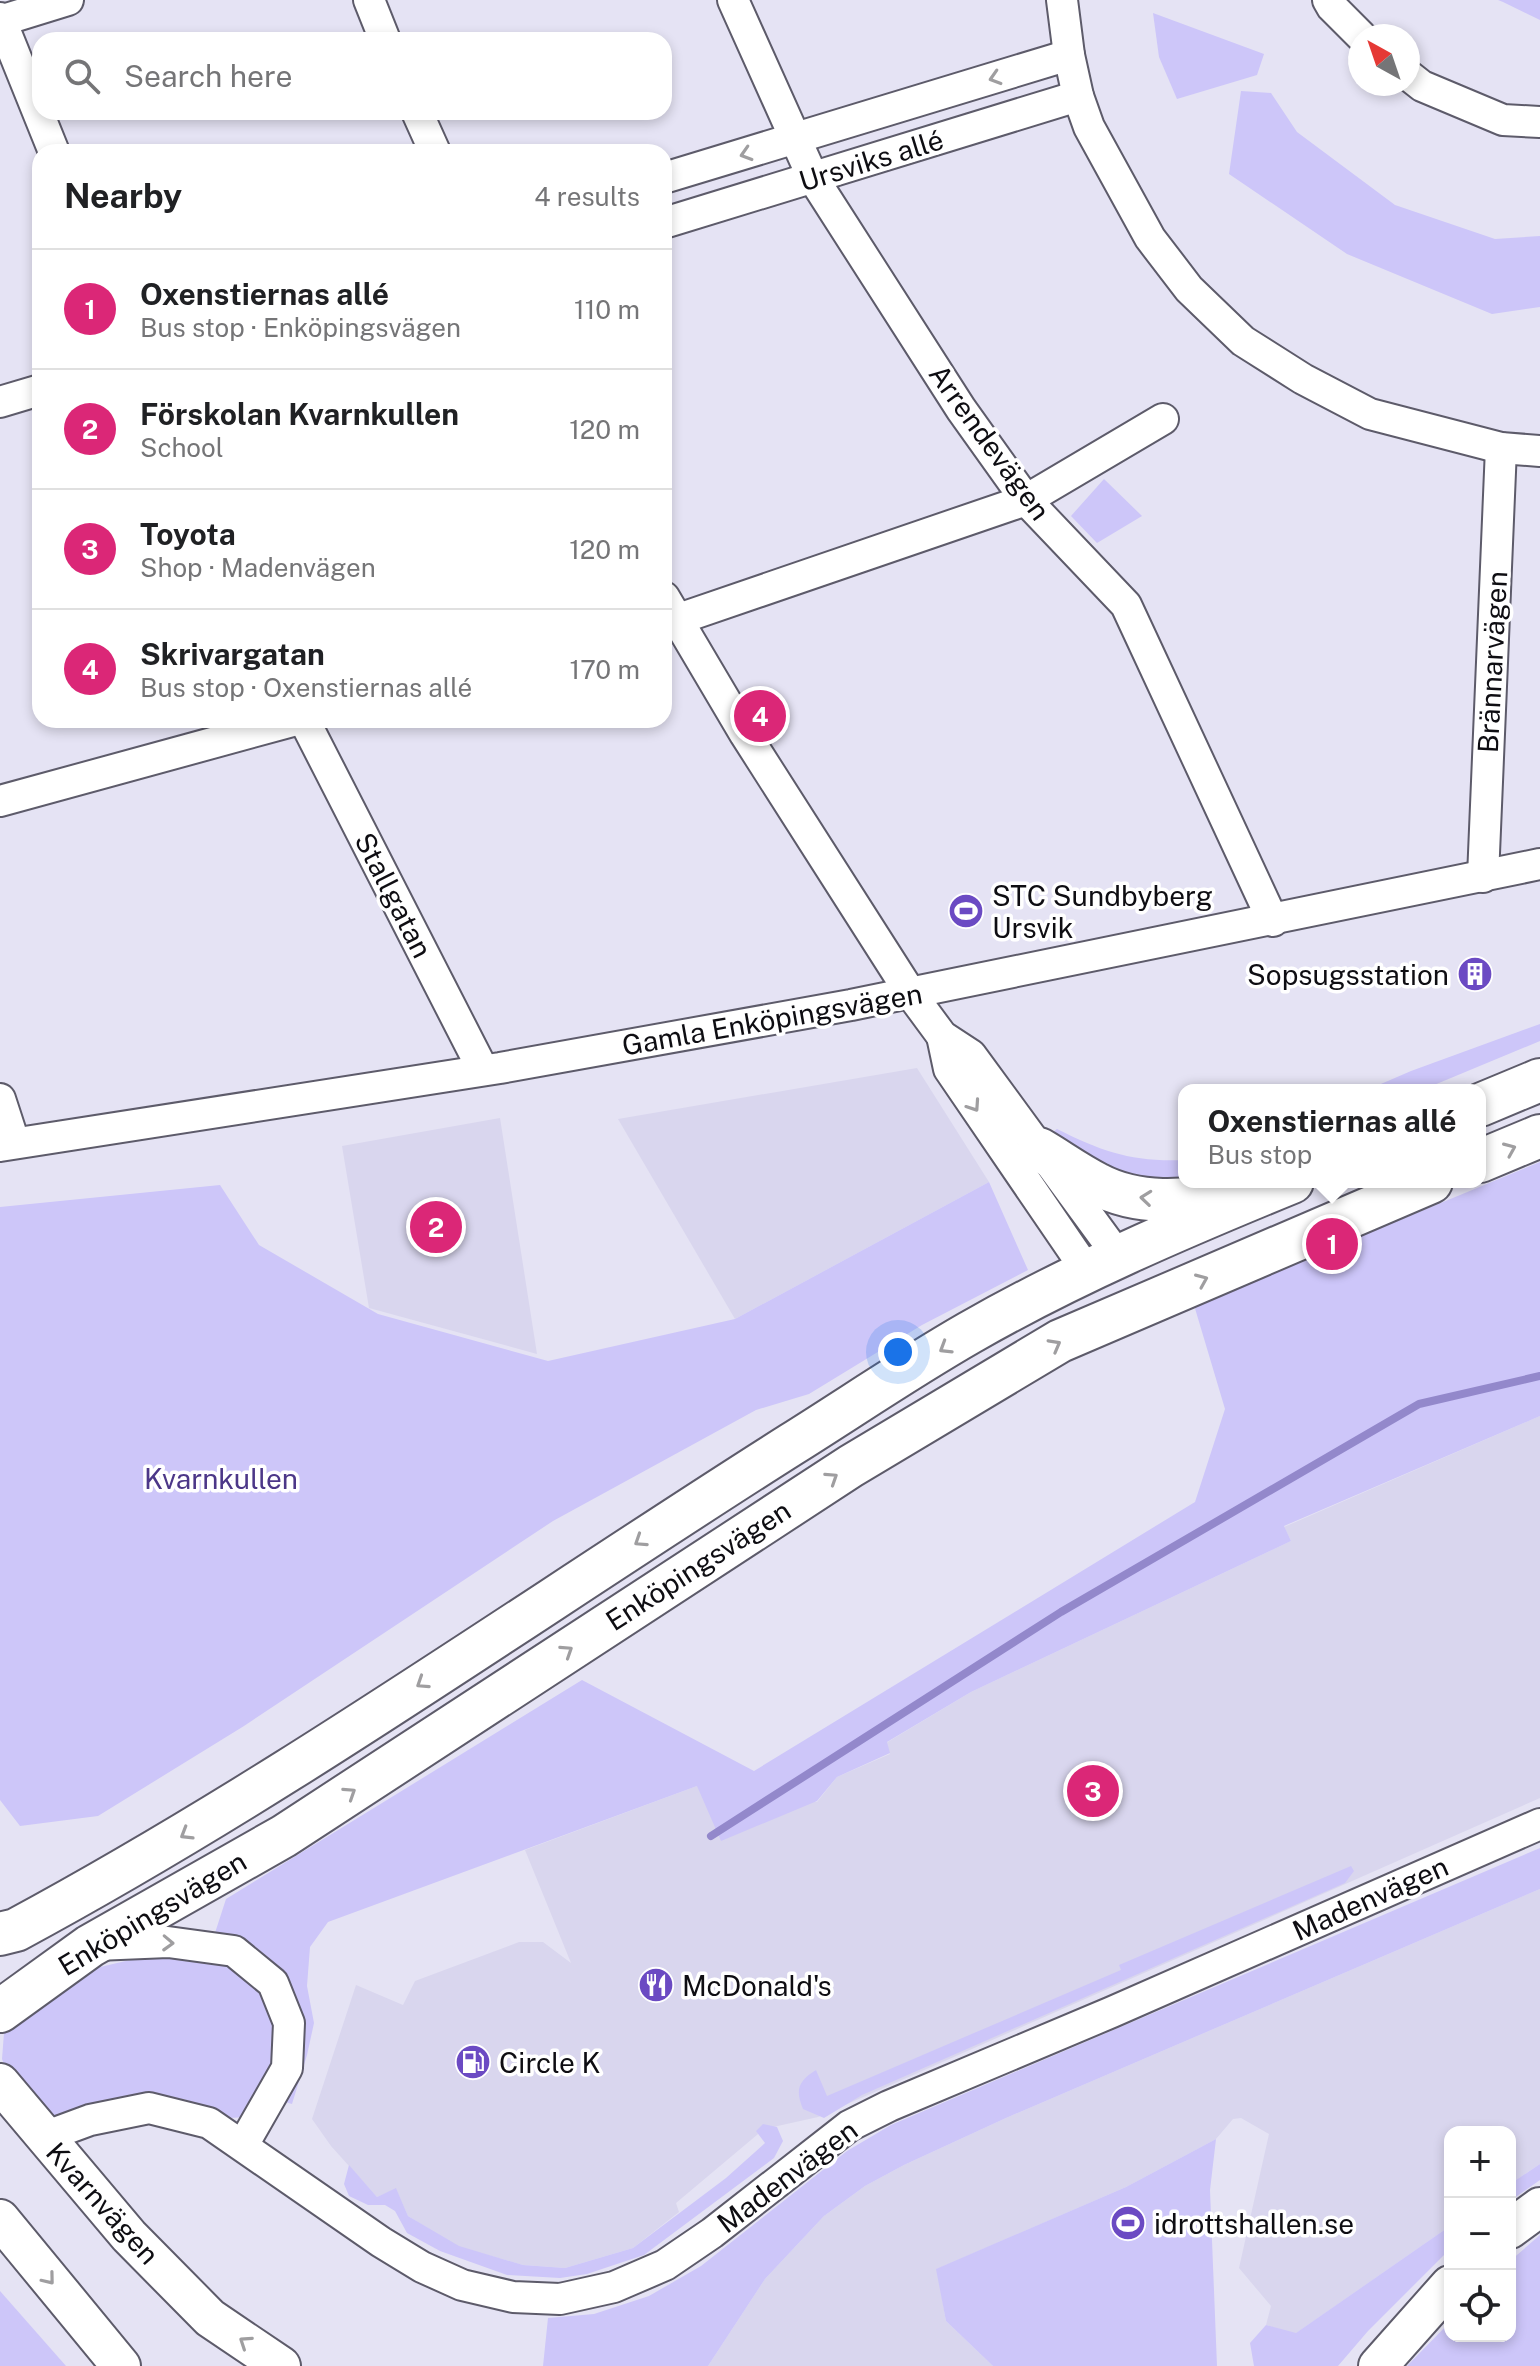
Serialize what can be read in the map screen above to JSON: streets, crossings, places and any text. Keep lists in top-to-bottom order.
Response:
{
  "streets": {
    "main road": ["Enköpingsvägen"],
    "street": [
      "Ursviks allé",
      "Arrendevägen",
      "Brännarvägen",
      "Stallgatan",
      "Gamla Enköpingsvägen",
      "Madenvägen",
      "Kvarnvägen"
    ]
  },
  "crossings": [
    ["Ursviks allé", "Arrendevägen"],
    ["Arrendevägen", "Gamla Enköpingsvägen"],
    ["Brännarvägen", "Gamla Enköpingsvägen"],
    ["Stallgatan", "Gamla Enköpingsvägen"],
    ["Madenvägen", "Kvarnvägen"]
  ],
  "parks": ["Kvarnkullen"],
  "places": {
    "sports": ["STC Sundbyberg Ursvik", "idrottshallen.se"],
    "building": ["Sopsugsstation"],
    "restaurant": ["McDonald's"],
    "fuel station": ["Circle K"]
  },
  "north": "top left",
  "page": {
    "search": "Search here",
    "heading": ["Nearby", "4 results"],
    "list": [
      {
        "mark": "1",
        "name": "Oxenstiernas allé",
        "note": "Bus stop · Enköpingsvägen",
        "value": "110 m"
      },
      {
        "mark": "2",
        "name": "Förskolan Kvarnkullen",
        "note": "School",
        "value": "120 m"
      },
      {
        "mark": "3",
        "name": "Toyota",
        "note": "Shop · Madenvägen",
        "value": "120 m"
      },
      {
        "mark": "4",
        "name": "Skrivargatan",
        "note": "Bus stop · Oxenstiernas allé",
        "value": "170 m"
      }
    ],
    "pins": [
      "4",
      "2",
      "1",
      "3"
    ],
    "popup": ["Oxenstiernas allé", "Bus stop"],
    "map_buttons": ["+", "−"]
  }
}
